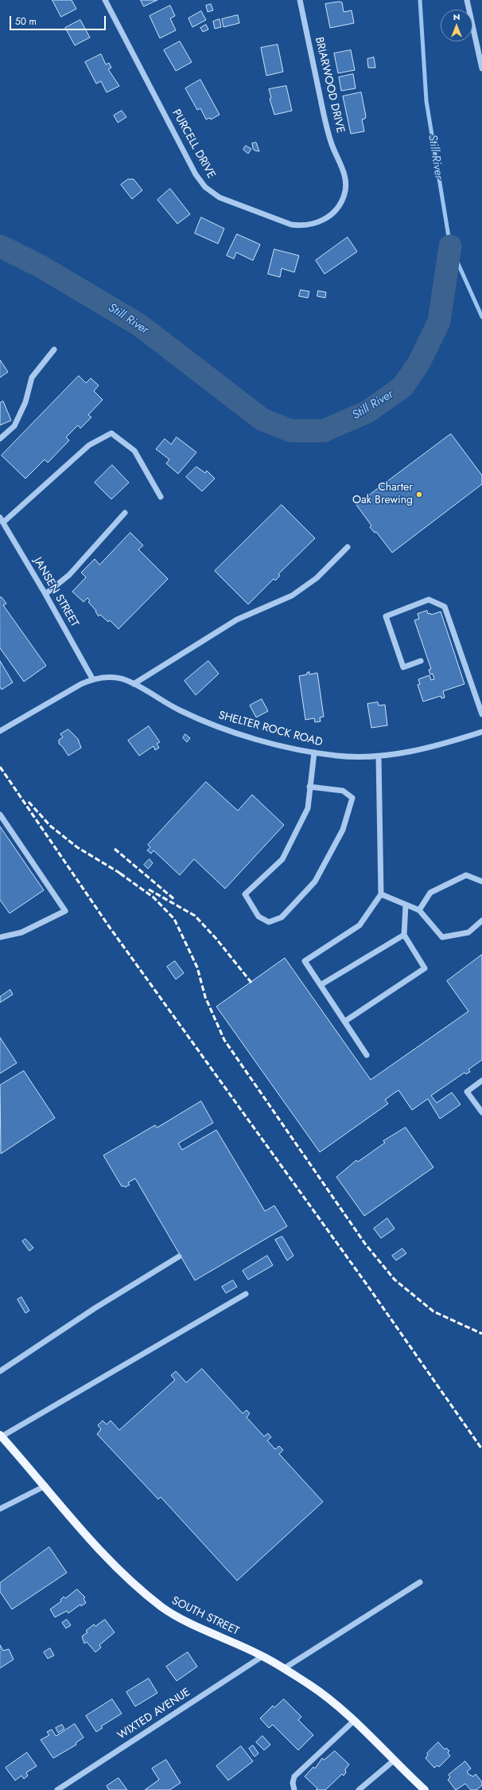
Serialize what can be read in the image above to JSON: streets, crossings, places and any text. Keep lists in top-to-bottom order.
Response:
{
  "streets": {
    "main road": ["SOUTH STREET"],
    "street": [
      "BRIARWOOD DRIVE",
      "PURCELL DRIVE",
      "JANSEN STREET",
      "SHELTER ROCK ROAD",
      "WIXTED AVENUE"
    ]
  },
  "crossings": [
    ["BRIARWOOD DRIVE", "PURCELL DRIVE"],
    ["JANSEN STREET", "SHELTER ROCK ROAD"],
    ["SOUTH STREET", "WIXTED AVENUE"]
  ],
  "water": ["Still River"],
  "places": ["Charter Oak Brewing"],
  "scale_bar": "50 m",
  "north": "top"
}
